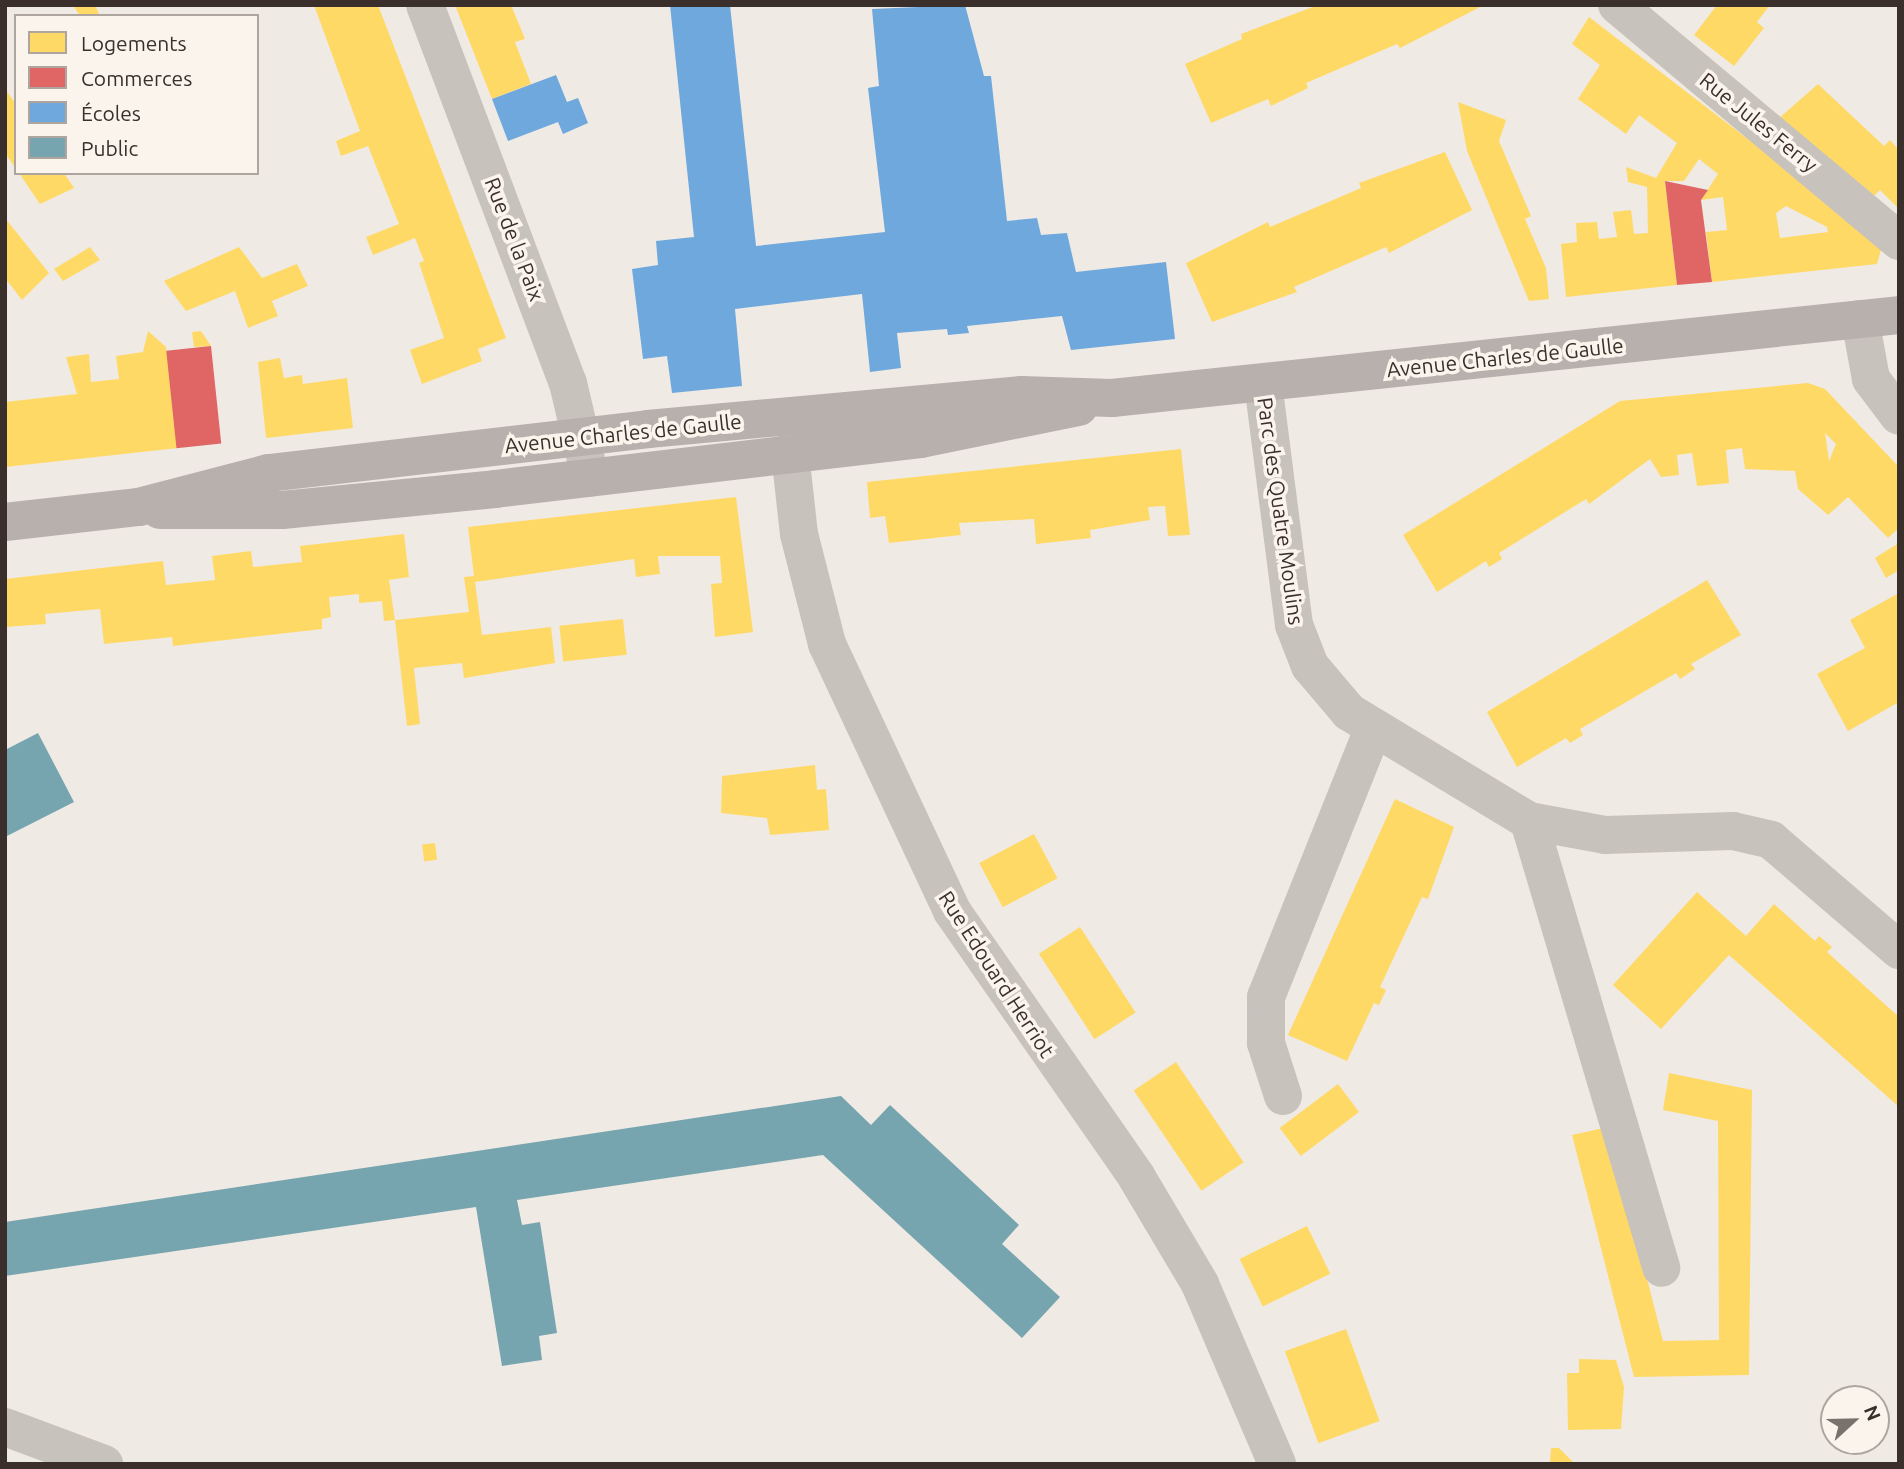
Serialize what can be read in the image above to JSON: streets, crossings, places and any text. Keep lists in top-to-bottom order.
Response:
{
  "streets": {
    "main road": ["Avenue Charles de Gaulle"],
    "street": [
      "Rue Jules Ferry",
      "Rue de la Paix",
      "Parc des Quatre Moulins",
      "Rue Edouard Herriot"
    ]
  },
  "crossings": [
    ["Rue de la Paix", "Avenue Charles de Gaulle"],
    ["Avenue Charles de Gaulle", "Parc des Quatre Moulins"],
    ["Avenue Charles de Gaulle", "Rue Edouard Herriot"]
  ],
  "legend": [
    "Logements",
    "Commerces",
    "Écoles",
    "Public"
  ],
  "north": "right"
}
